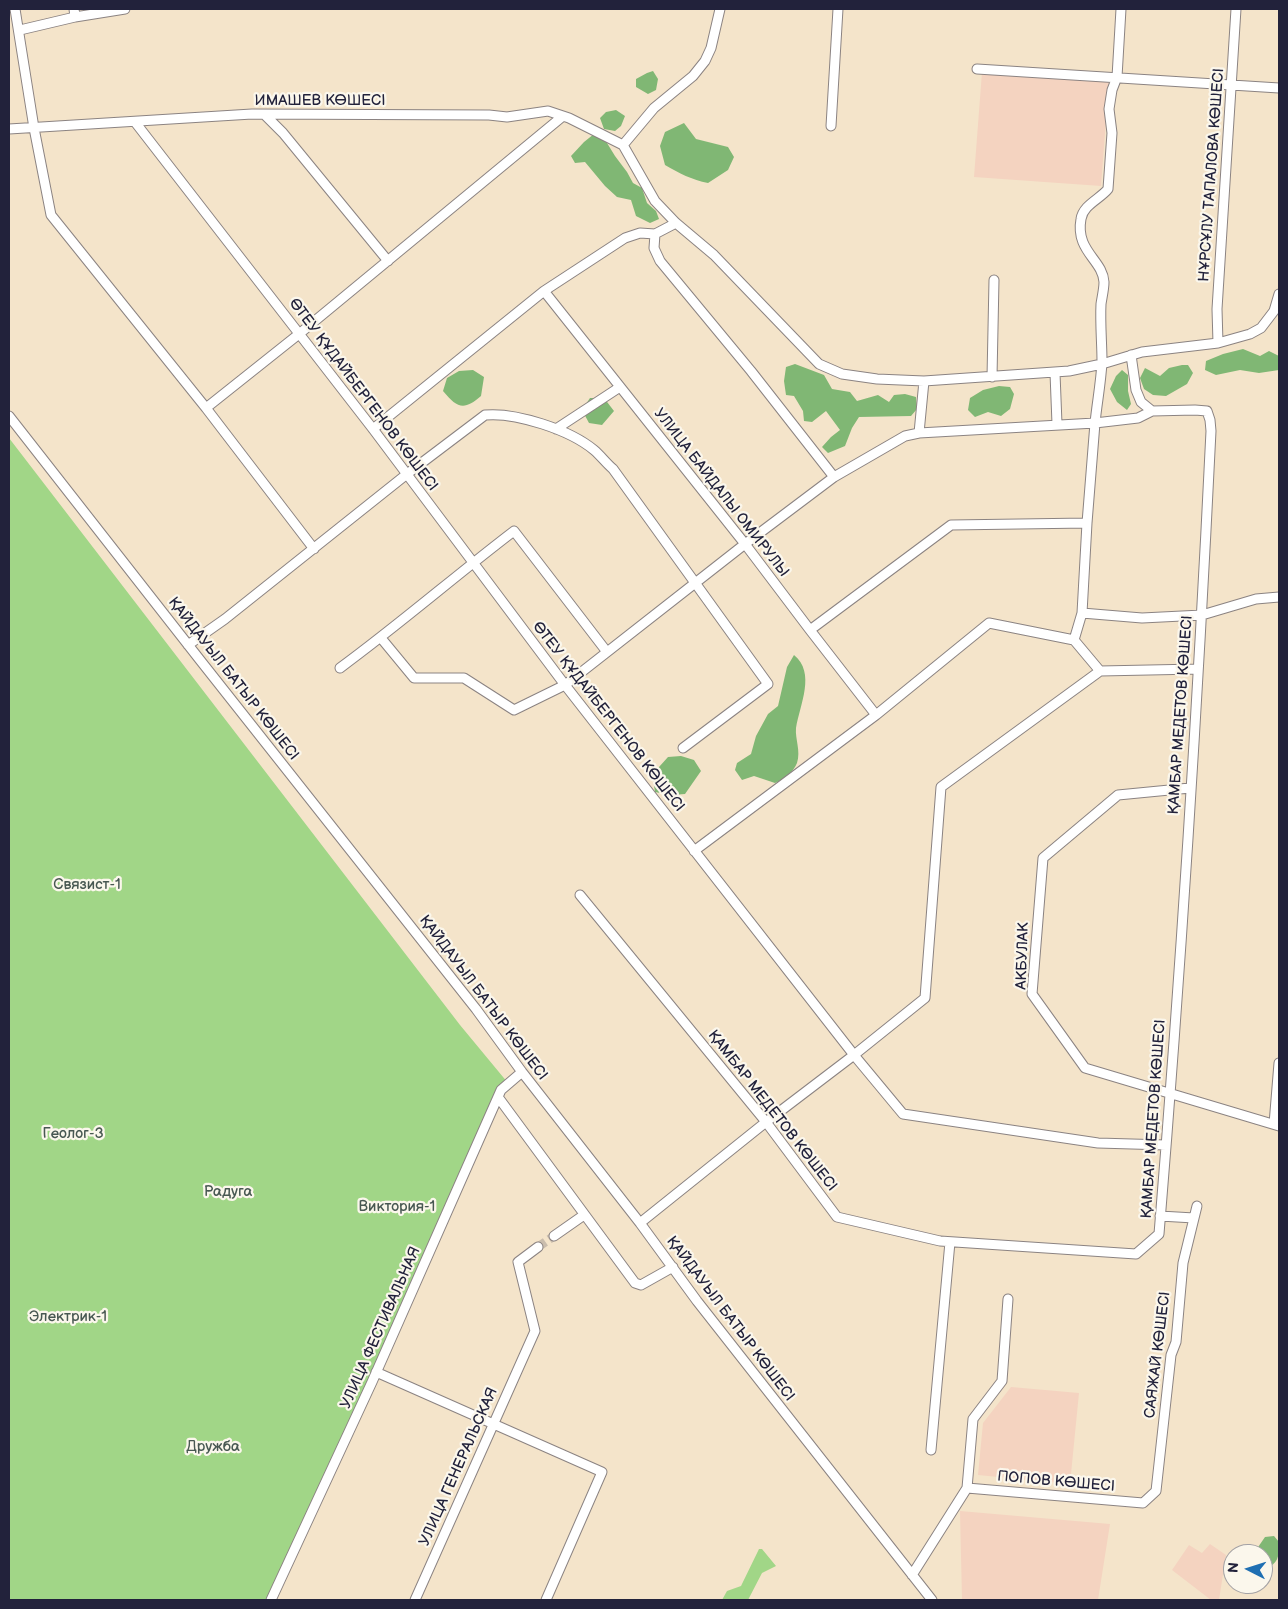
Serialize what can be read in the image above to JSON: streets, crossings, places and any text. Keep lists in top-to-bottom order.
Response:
{
  "streets": {
    "street": [
      "ИМАШЕВ КӨШЕСІ",
      "НҰРСҰЛУ ТАПАЛОВА КӨШЕСІ",
      "ӨТЕУ ҚҰДАЙБЕРГЕНОВ КӨШЕСІ",
      "УЛИЦА БАЙДАЛЫ ОМИРУЛЫ",
      "ҚАЙДАУЫЛ БАТЫР КӨШЕСІ",
      "ҚАМБАР МЕДЕТОВ КӨШЕСІ",
      "АКБУЛАК",
      "УЛИЦА ФЕСТИВАЛЬНАЯ",
      "САЯЖАЙ КӨШЕСІ",
      "УЛИЦА ГЕНЕРАЛЬСКАЯ",
      "ПОПОВ КӨШЕСІ"
    ]
  },
  "crossings": [
    ["ИМАШЕВ КӨШЕСІ", "ӨТЕУ ҚҰДАЙБЕРГЕНОВ КӨШЕСІ"],
    ["ӨТЕУ ҚҰДАЙБЕРГЕНОВ КӨШЕСІ", "ҚАМБАР МЕДЕТОВ КӨШЕСІ"],
    ["ҚАЙДАУЫЛ БАТЫР КӨШЕСІ", "УЛИЦА ФЕСТИВАЛЬНАЯ"],
    ["ҚАМБАР МЕДЕТОВ КӨШЕСІ", "АКБУЛАК"],
    ["САЯЖАЙ КӨШЕСІ", "ПОПОВ КӨШЕСІ"]
  ],
  "parks": [
    "Связист-1",
    "Геолог-3",
    "Радуга",
    "Виктория-1",
    "Электрик-1",
    "Дружба"
  ],
  "north": "left"
}
